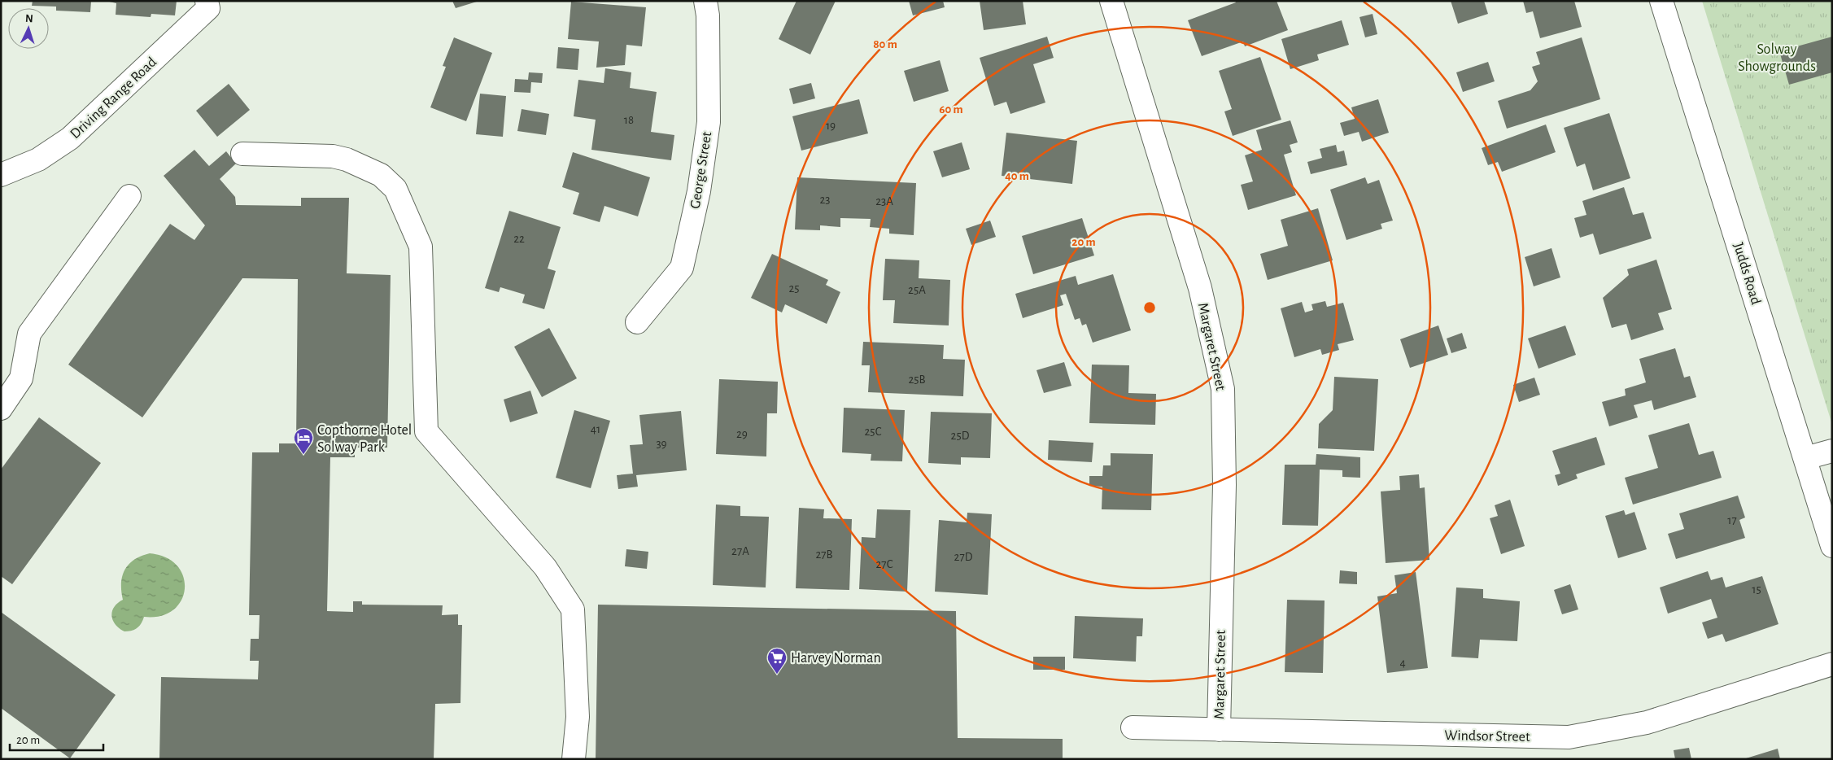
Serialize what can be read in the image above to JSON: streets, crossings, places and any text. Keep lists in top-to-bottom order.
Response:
{
  "streets": {
    "street": [
      "Driving Range Road",
      "George Street",
      "Judds Road",
      "Margaret Street",
      "Windsor Street"
    ]
  },
  "crossings": [
    ["Margaret Street", "Windsor Street"]
  ],
  "parks": ["Solway Showgrounds"],
  "places": {
    "hotel": ["Copthorne Hotel Solway Park"],
    "supermarket": ["Harvey Norman"]
  },
  "house_numbers": [
    "18",
    "19",
    "23",
    "23A",
    "22",
    "25",
    "25A",
    "25B",
    "41",
    "25C",
    "29",
    "25D",
    "39",
    "17",
    "27A",
    "27B",
    "27D",
    "27C",
    "15",
    "4"
  ],
  "scale_bar": "20 m",
  "north": "top",
  "rings": [
    "80 m",
    "60 m",
    "40 m",
    "20 m"
  ]
}
